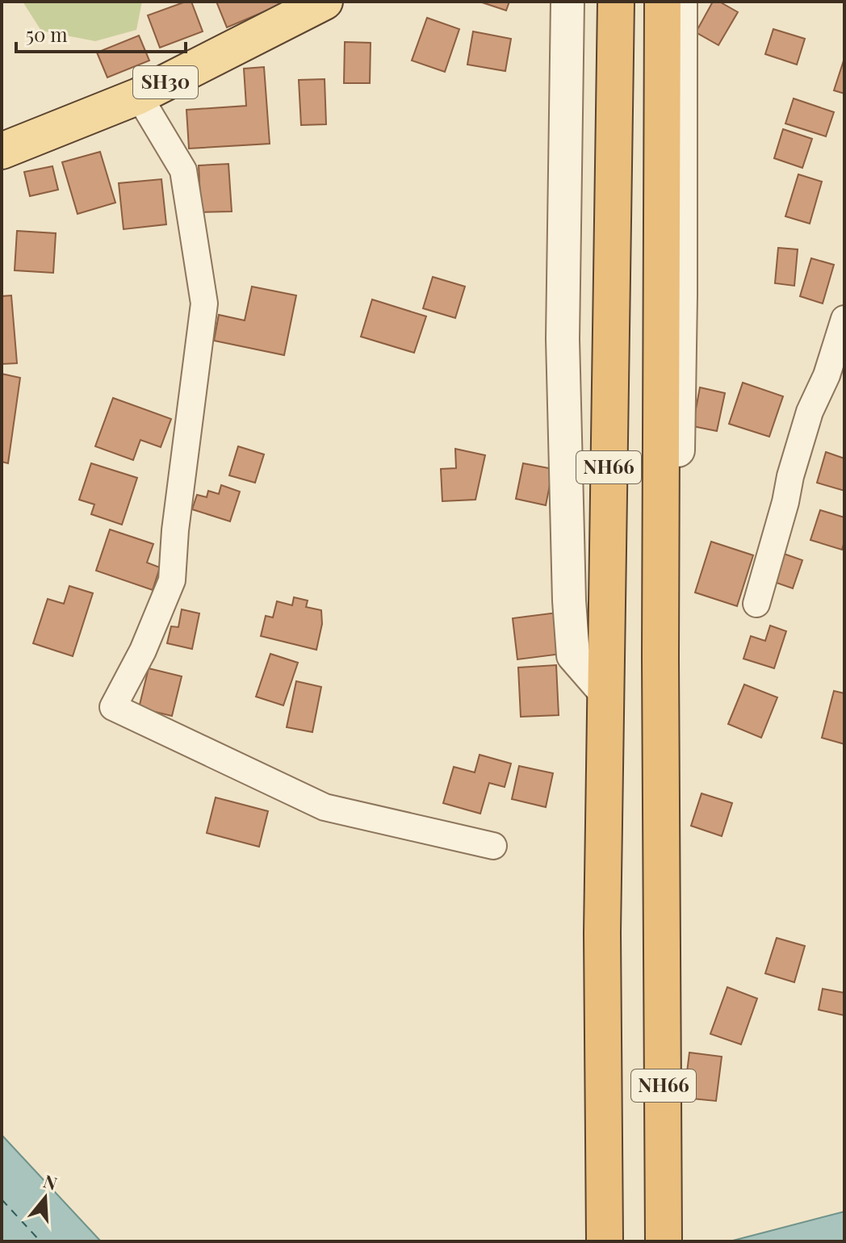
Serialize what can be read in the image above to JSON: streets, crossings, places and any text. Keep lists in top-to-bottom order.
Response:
{
  "streets": {
    "highway": ["NH66"],
    "main road": ["SH30"]
  },
  "scale_bar": "50 m",
  "north": "top"
}
